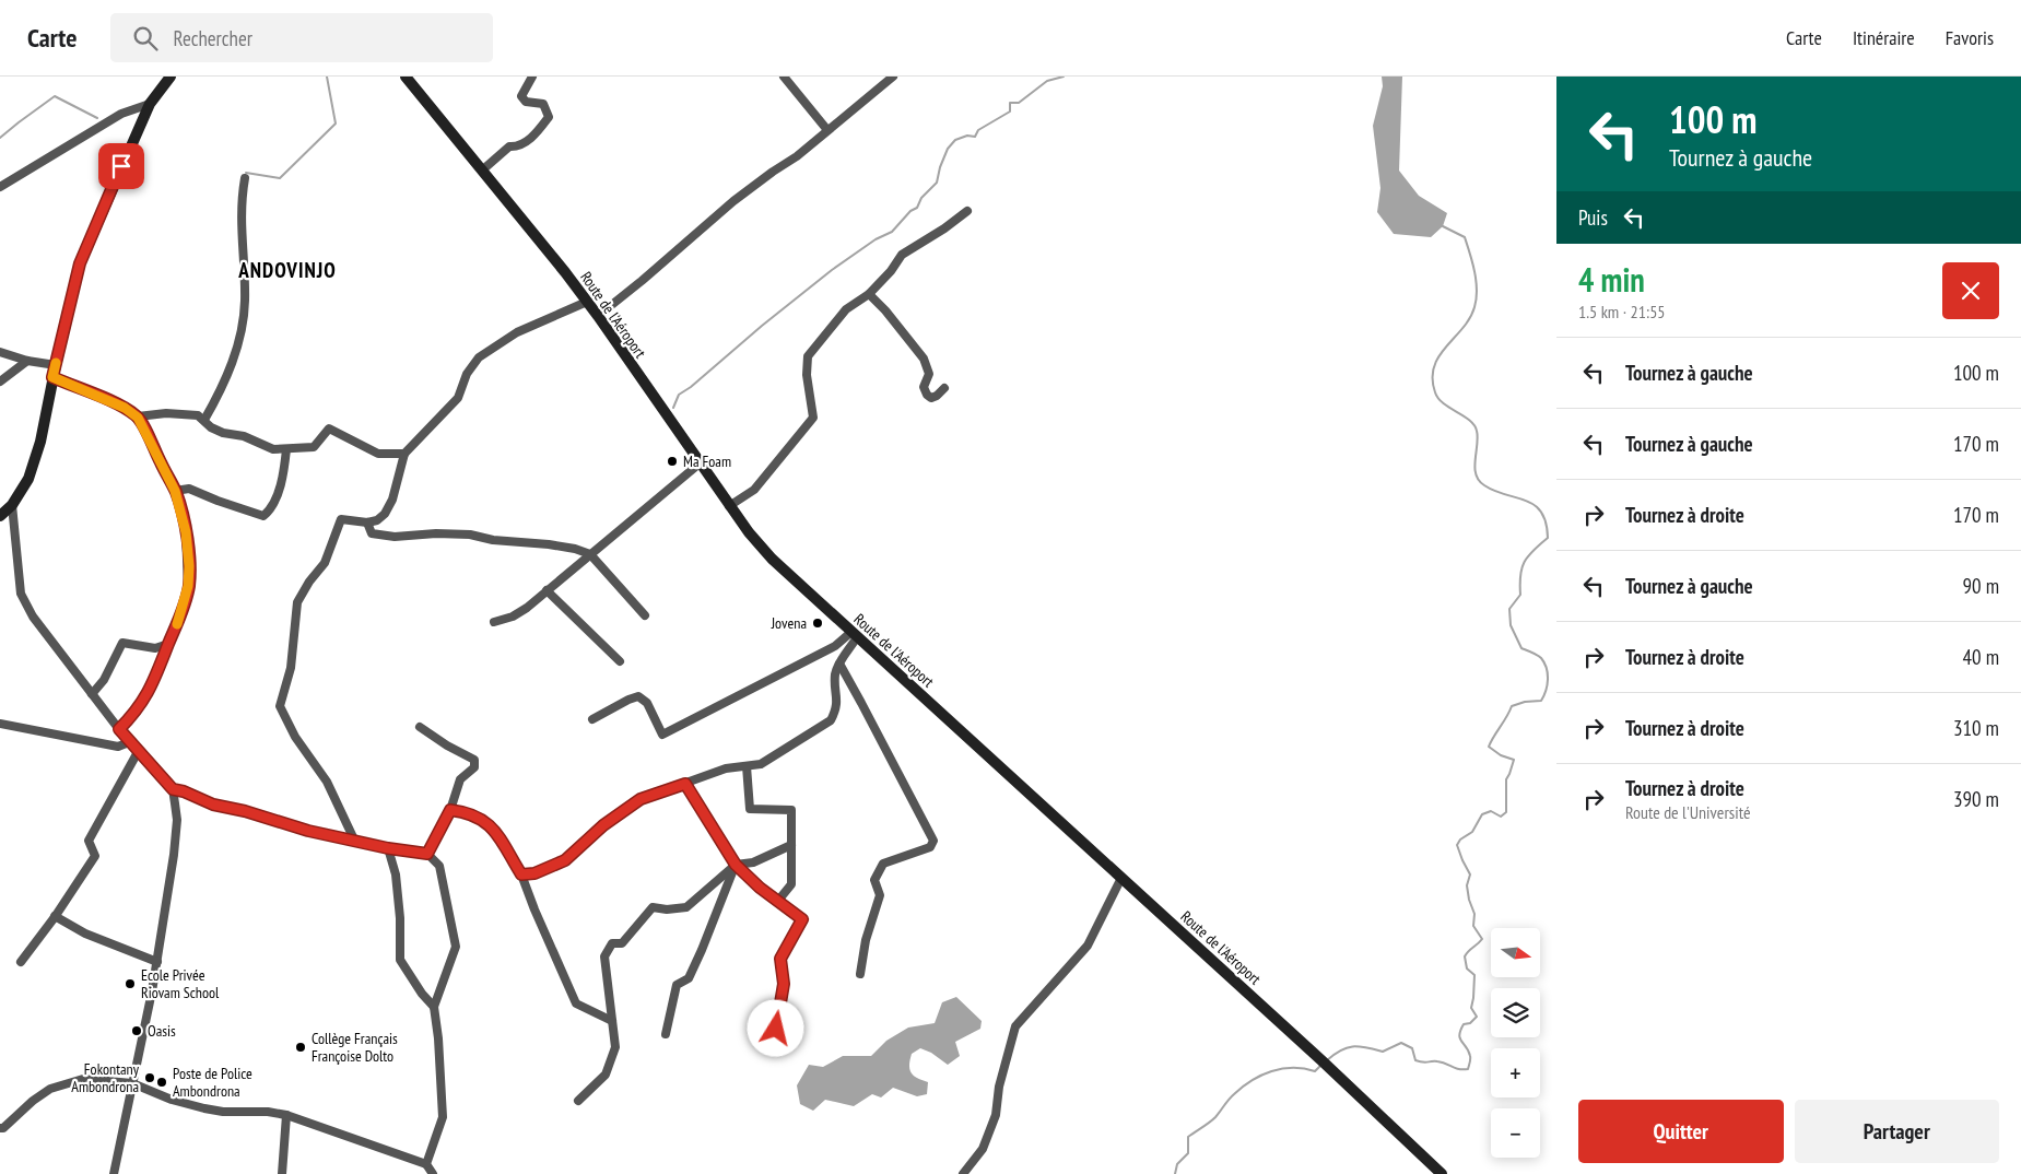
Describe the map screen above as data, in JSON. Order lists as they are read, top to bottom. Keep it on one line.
{"streets":{"main road":["Route de l'Aéroport"]},"districts":["ANDOVINJO"],"places":["Ma Foam","Jovena","Ecole Privée Riovam School","Oasis","Collège Français Françoise Dolto","Fokontany Ambondrona","Poste de Police Ambondrona"],"north":"right","page":{"header":"Carte","search":"Rechercher","nav":["Carte","Itinéraire","Favoris"],"turn":["100 m","Tournez à gauche"],"then":"Puis","heading":["4 min","1.5 km · 21:55"],"list":[{"name":"Tournez à gauche","value":"100 m"},{"name":"Tournez à gauche","value":"170 m"},{"name":"Tournez à droite","value":"170 m"},{"name":"Tournez à gauche","value":"90 m"},{"name":"Tournez à droite","value":"40 m"},{"name":"Tournez à droite","value":"310 m"},{"name":"Tournez à droite","note":"Route de l'Université","value":"390 m"}],"map_buttons":["+","−"],"buttons":["Quitter","Partager"]}}
